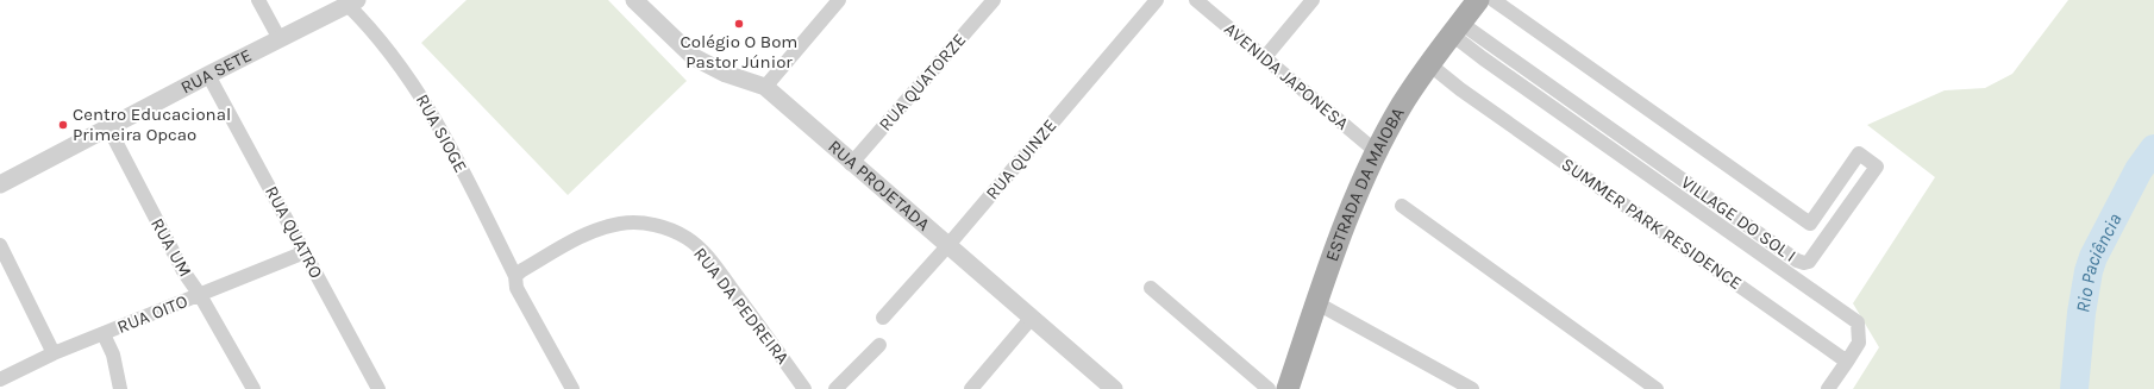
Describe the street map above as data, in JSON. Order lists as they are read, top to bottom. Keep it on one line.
{"streets":{"main road":["ESTRADA DA MAIOBA"],"street":["RUA SETE","AVENIDA JAPONESA","RUA QUATORZE","RUA SIOGE","RUA QUINZE","RUA PROJETADA","VILLAGE DO SOL I","SUMMER PARK RESIDENCE","RUA QUATRO","RUA UM","RUA DA PEDREIRA","RUA OITO"]},"crossings":[["RUA SETE","RUA SIOGE"],["RUA SETE","RUA QUATRO"],["RUA SETE","RUA UM"],["AVENIDA JAPONESA","ESTRADA DA MAIOBA"],["RUA QUATORZE","RUA PROJETADA"],["RUA SIOGE","RUA DA PEDREIRA"],["RUA QUINZE","RUA PROJETADA"],["ESTRADA DA MAIOBA","VILLAGE DO SOL I"],["ESTRADA DA MAIOBA","SUMMER PARK RESIDENCE"],["RUA QUATRO","RUA OITO"],["RUA UM","RUA OITO"]],"water":["Rio Paciência"],"places":["Colégio O Bom Pastor Júnior","Centro Educacional Primeira Opcao"]}
